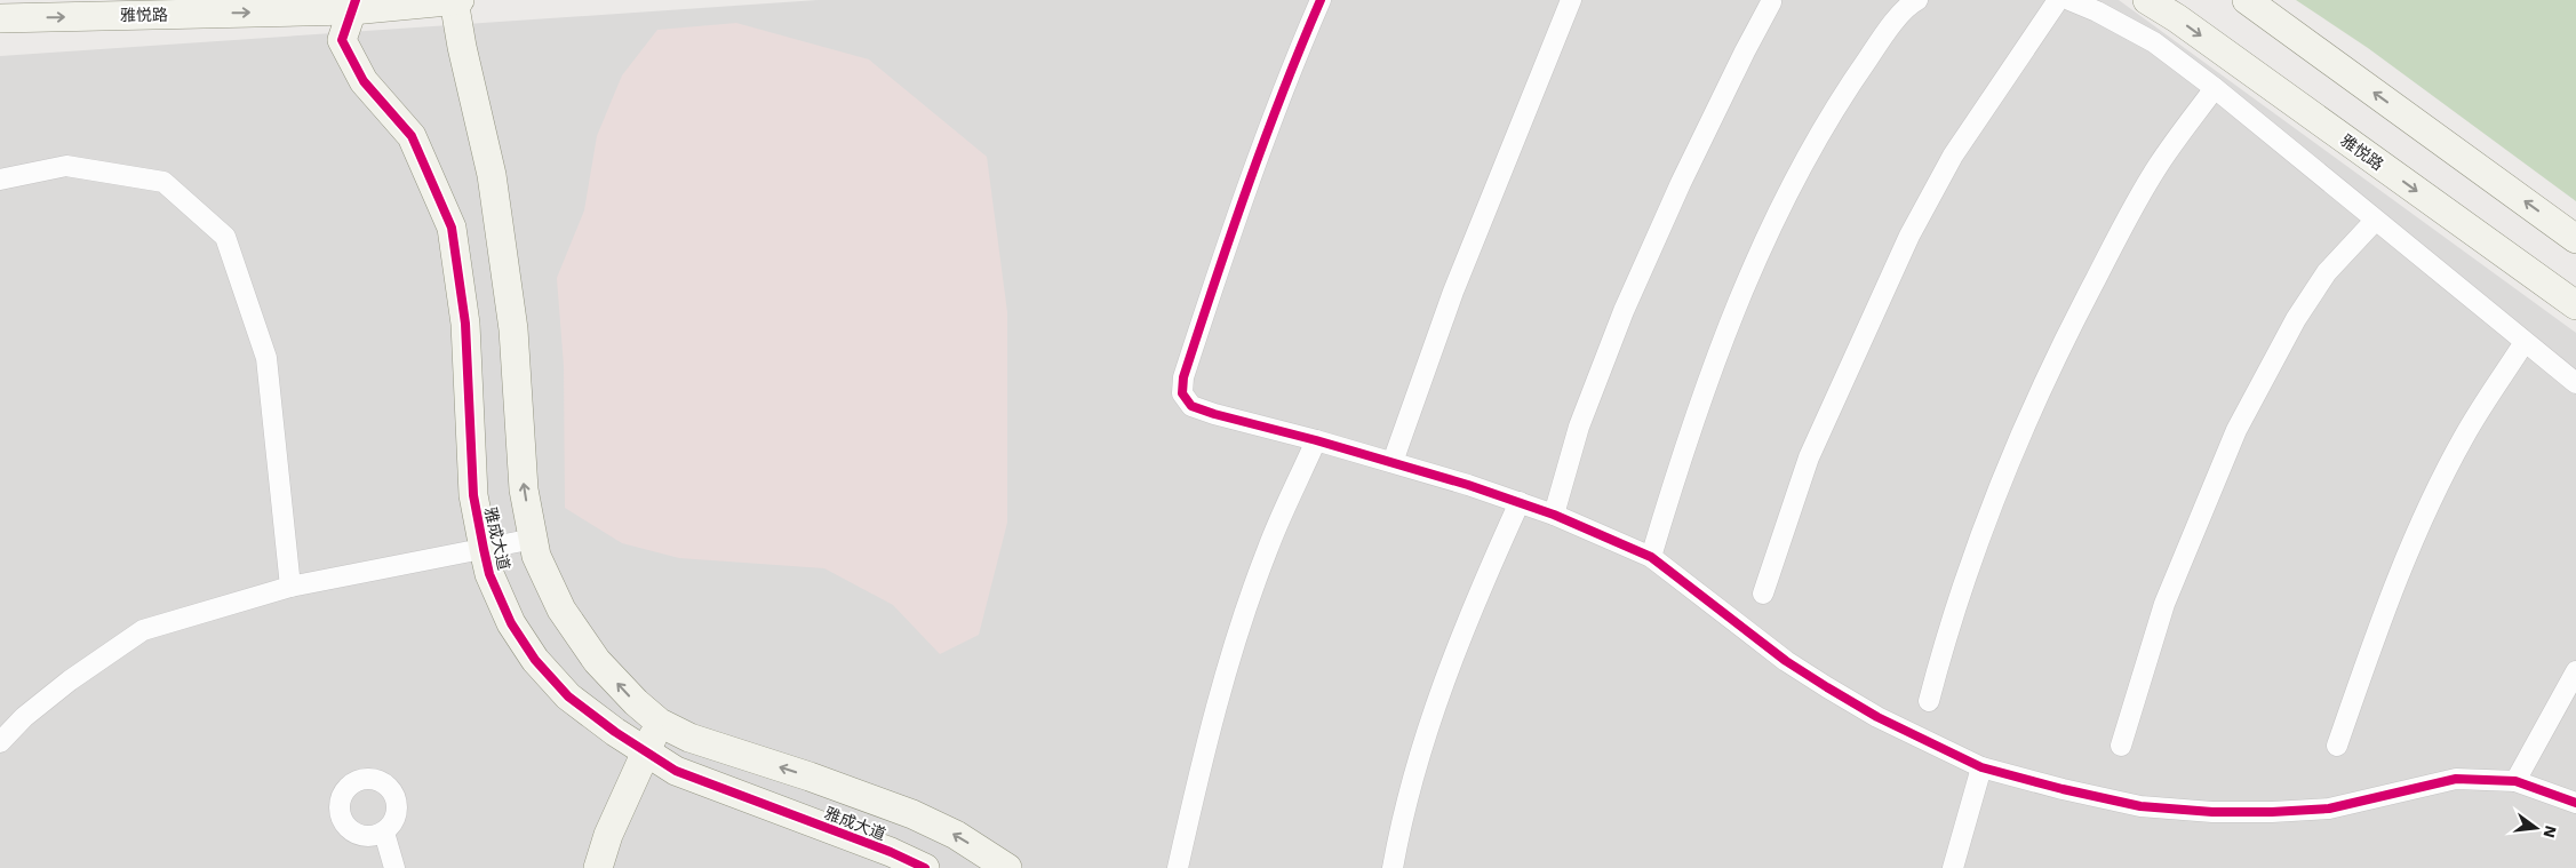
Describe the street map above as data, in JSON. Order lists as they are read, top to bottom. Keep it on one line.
{"streets":{"street":["雅悦路","雅成大道"]},"crossings":[["雅悦路","雅成大道"]],"north":"right"}
